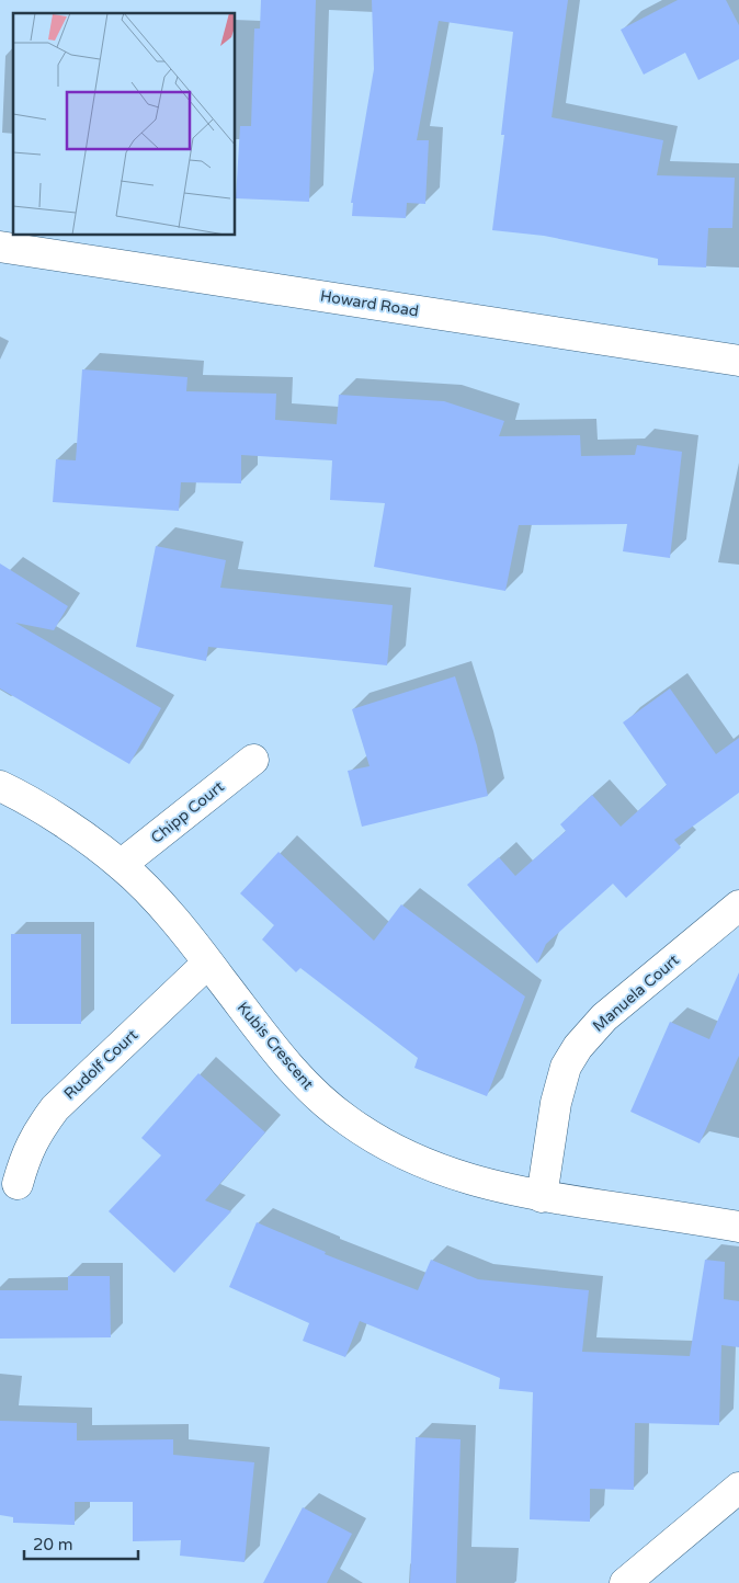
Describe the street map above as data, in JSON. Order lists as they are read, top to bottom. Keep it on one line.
{"streets":{"street":["Howard Road","Chipp Court","Manuela Court","Kubis Crescent","Rudolf Court"]},"crossings":[["Chipp Court","Kubis Crescent"],["Manuela Court","Kubis Crescent"],["Kubis Crescent","Rudolf Court"]],"scale_bar":"20 m"}
